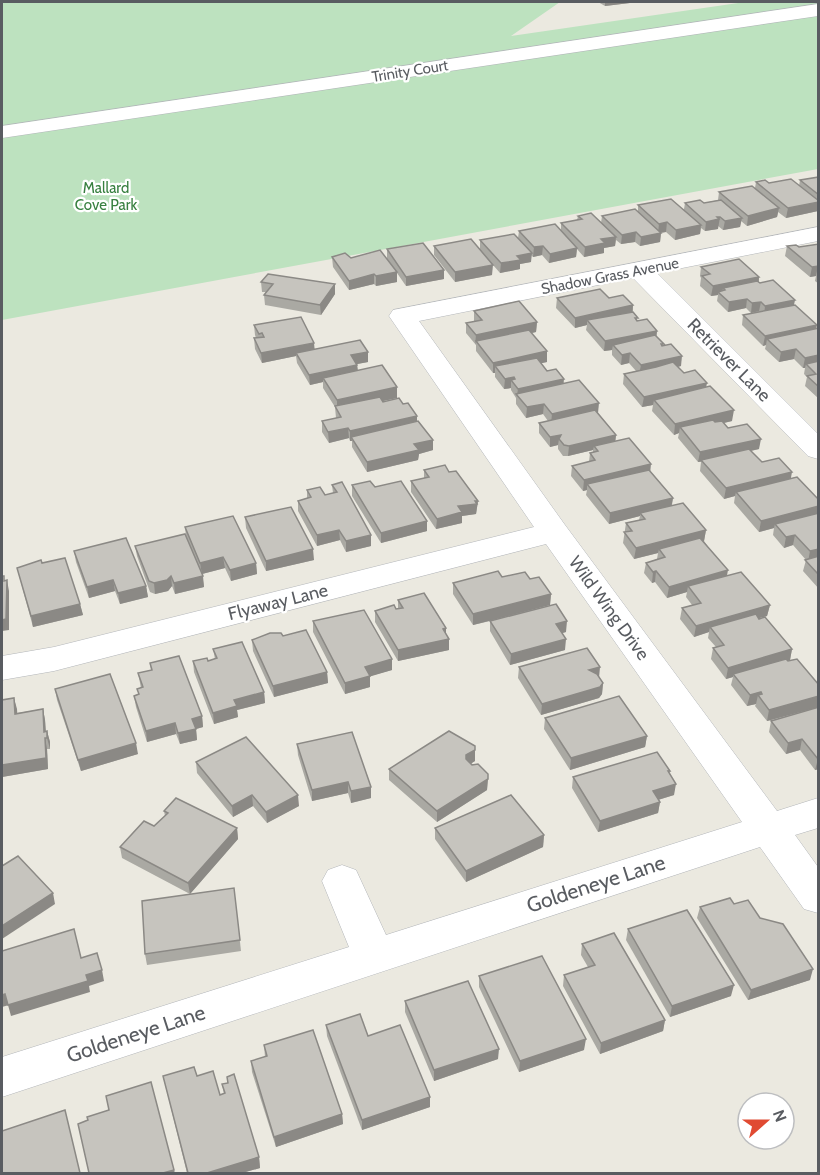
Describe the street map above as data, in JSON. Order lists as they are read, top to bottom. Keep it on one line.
{"streets":{"street":["Trinity Court","Shadow Grass Avenue","Retriever Lane","Flyaway Lane","Wild Wing Drive","Goldeneye Lane"]},"crossings":[["Shadow Grass Avenue","Retriever Lane"],["Shadow Grass Avenue","Wild Wing Drive"],["Flyaway Lane","Wild Wing Drive"],["Wild Wing Drive","Goldeneye Lane"]],"parks":["Mallard Cove Park"],"north":"right"}
